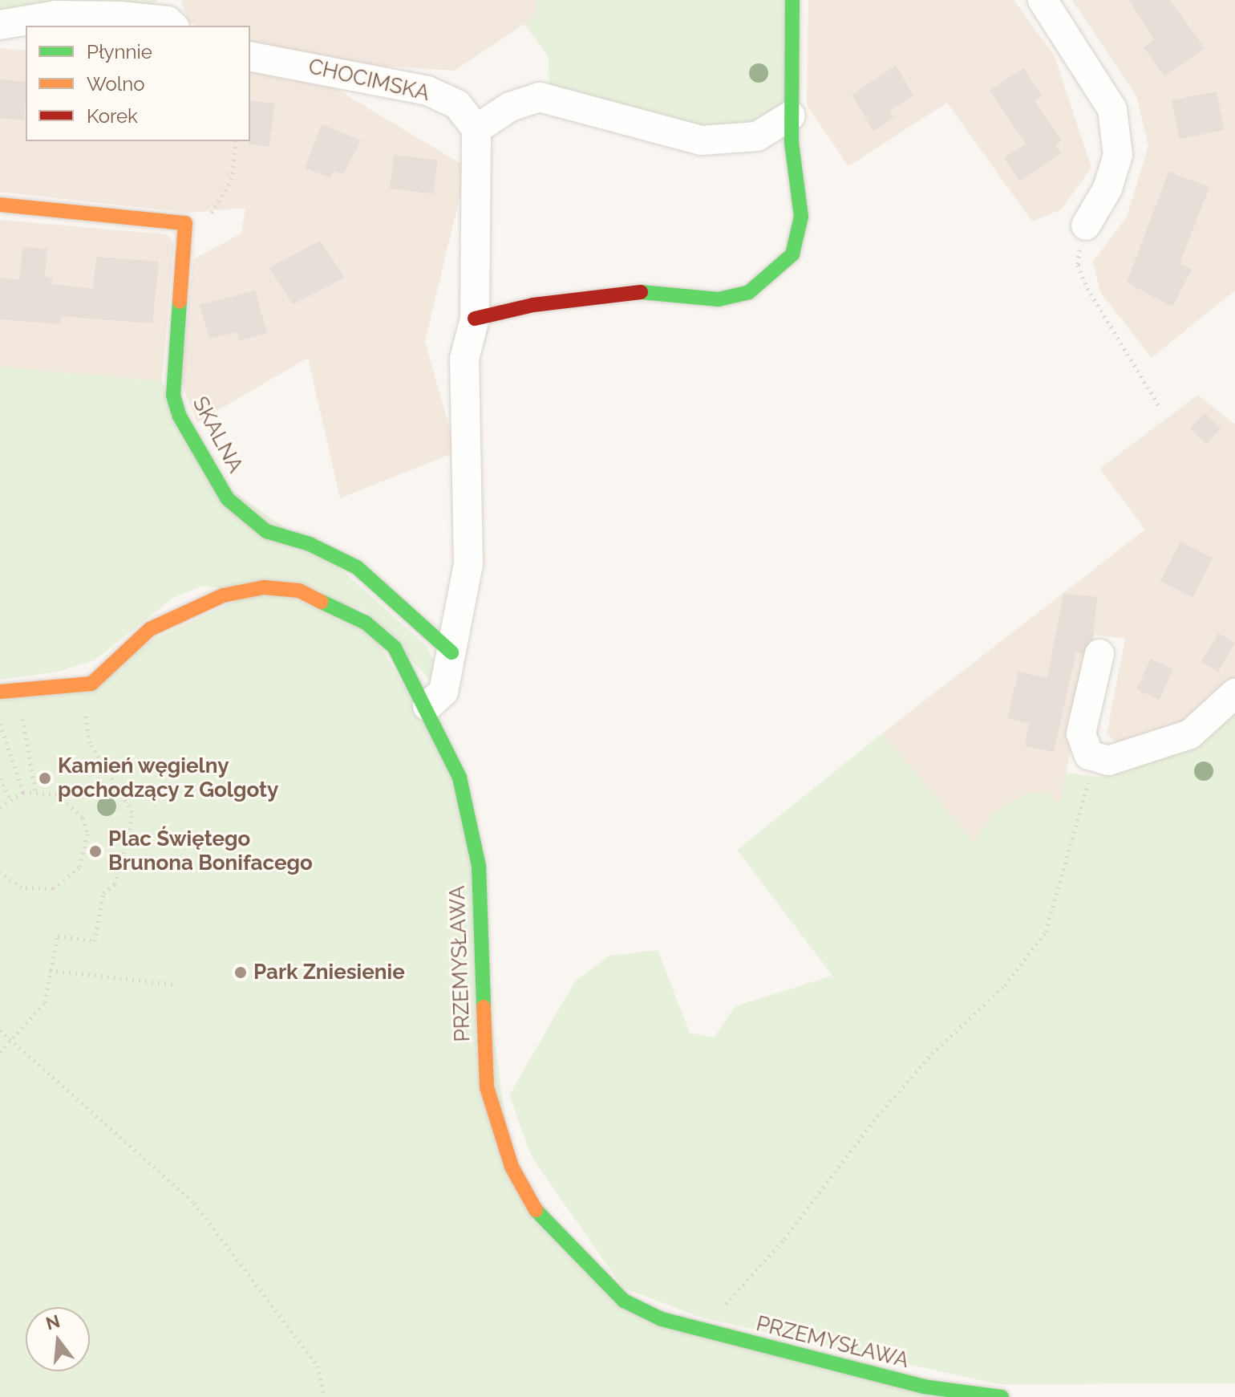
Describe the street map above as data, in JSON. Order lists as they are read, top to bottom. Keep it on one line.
{"streets":{"street":["CHOCIMSKA","SKALNA","PRZEMYSŁAWA"]},"places":["Kamień węgielny pochodzący z Golgoty","Plac Świętego Brunona Bonifacego","Park Zniesienie"],"legend":["Płynnie","Wolno","Korek"],"north":"top"}
